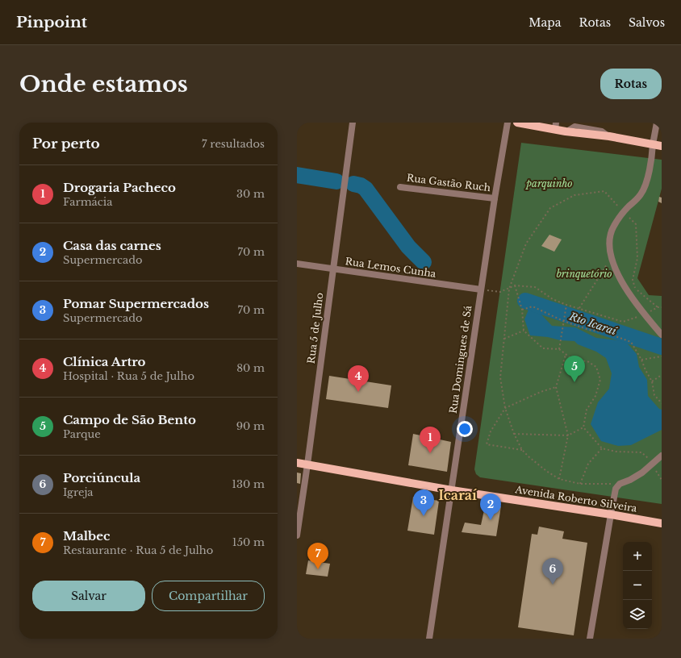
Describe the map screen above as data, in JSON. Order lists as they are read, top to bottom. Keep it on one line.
{"streets":{"main road":["Avenida Roberto Silveira"],"street":["Rua Gastão Ruch","Rua Lemos Cunha","Rua 5 de Julho","Rua Domingues de Sá"]},"crossings":[["Rua Gastão Ruch","Rua Domingues de Sá"],["Rua Lemos Cunha","Rua 5 de Julho"],["Rua Lemos Cunha","Rua Domingues de Sá"],["Rua 5 de Julho","Avenida Roberto Silveira"],["Rua Domingues de Sá","Avenida Roberto Silveira"]],"districts":["Icaraí"],"water":["Rio Icaraí"],"parks":["parquinho","brinquetório"],"page":{"header":"Pinpoint","nav":["Mapa","Rotas","Salvos"],"buttons":["Rotas",["Salvar","Compartilhar"]],"title":"Onde estamos","heading":["Por perto","7 resultados"],"list":[{"mark":"1","name":"Drogaria Pacheco","note":"Farmácia","value":"30 m"},{"mark":"2","name":"Casa das carnes","note":"Supermercado","value":"70 m"},{"mark":"3","name":"Pomar Supermercados","note":"Supermercado","value":"70 m"},{"mark":"4","name":"Clínica Artro","note":"Hospital · Rua 5 de Julho","value":"80 m"},{"mark":"5","name":"Campo de São Bento","note":"Parque","value":"90 m"},{"mark":"6","name":"Porciúncula","note":"Igreja","value":"130 m"},{"mark":"7","name":"Malbec","note":"Restaurante · Rua 5 de Julho","value":"150 m"}],"pins":["5","4","1","3","2","7","6"],"map_buttons":["+","−"]}}
